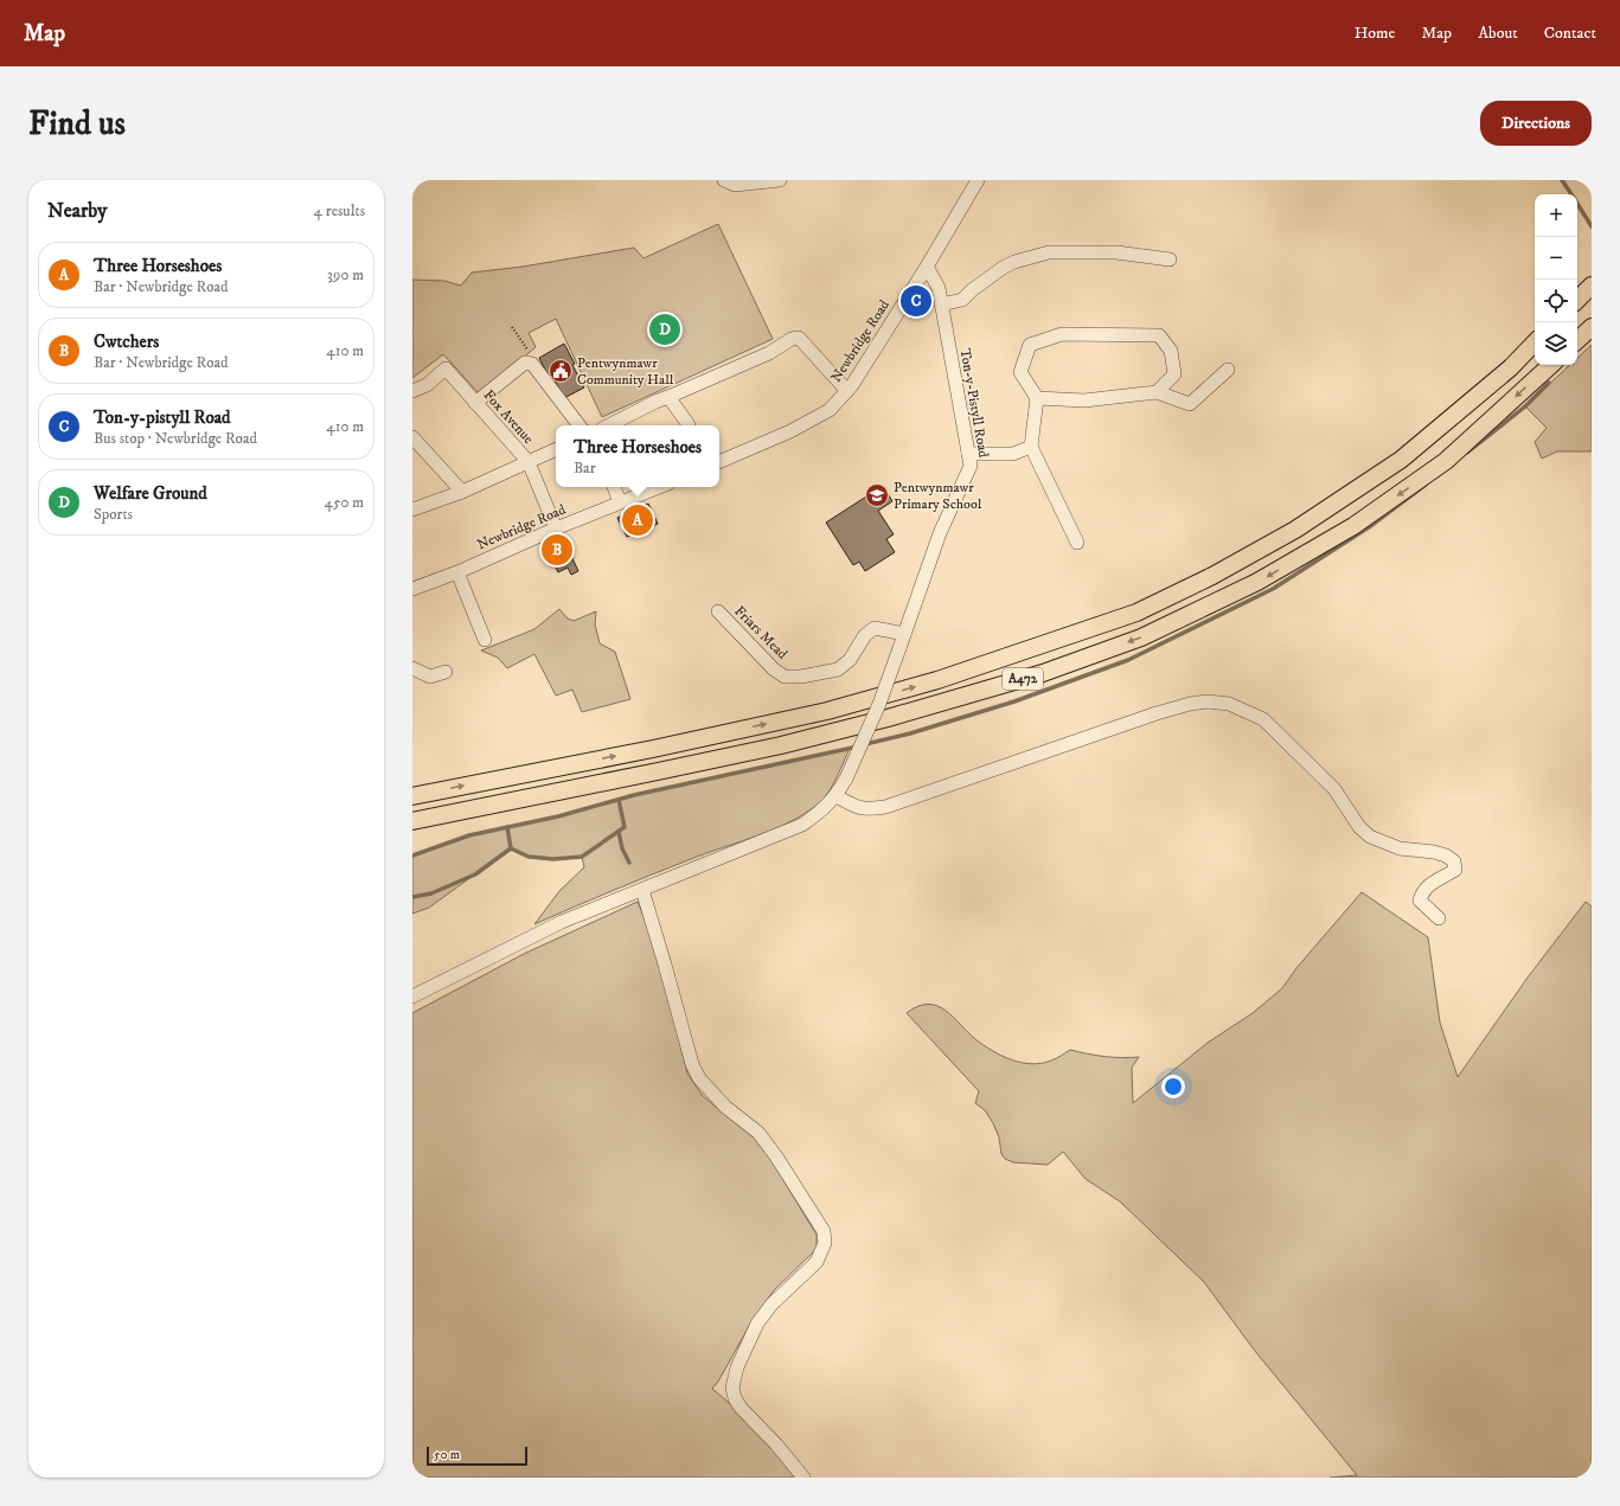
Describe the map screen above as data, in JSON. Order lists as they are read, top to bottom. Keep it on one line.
{"streets":{"main road":["A472"],"street":["Newbridge Road","Ton-y-Pistyll Road","Fox Avenue","Friars Mead"]},"crossings":[["Newbridge Road","Ton-y-Pistyll Road"],["Newbridge Road","Fox Avenue"],["Ton-y-Pistyll Road","Friars Mead"]],"places":{"public building":["Pentwynmawr Community Hall"],"school or university":["Pentwynmawr Primary School"]},"scale_bar":"50 m","page":{"header":"Map","nav":["Home","Map","About","Contact"],"buttons":"Directions","title":"Find us","heading":["Nearby","4 results"],"map_buttons":["+","−"],"list":[{"mark":"A","name":"Three Horseshoes","note":"Bar · Newbridge Road","value":"390 m"},{"mark":"B","name":"Cwtchers","note":"Bar · Newbridge Road","value":"410 m"},{"mark":"C","name":"Ton-y-pistyll Road","note":"Bus stop · Newbridge Road","value":"410 m"},{"mark":"D","name":"Welfare Ground","note":"Sports","value":"450 m"}],"pins":["C","D","A","B"],"popup":["Three Horseshoes","Bar"],"scale":"50 m"}}
